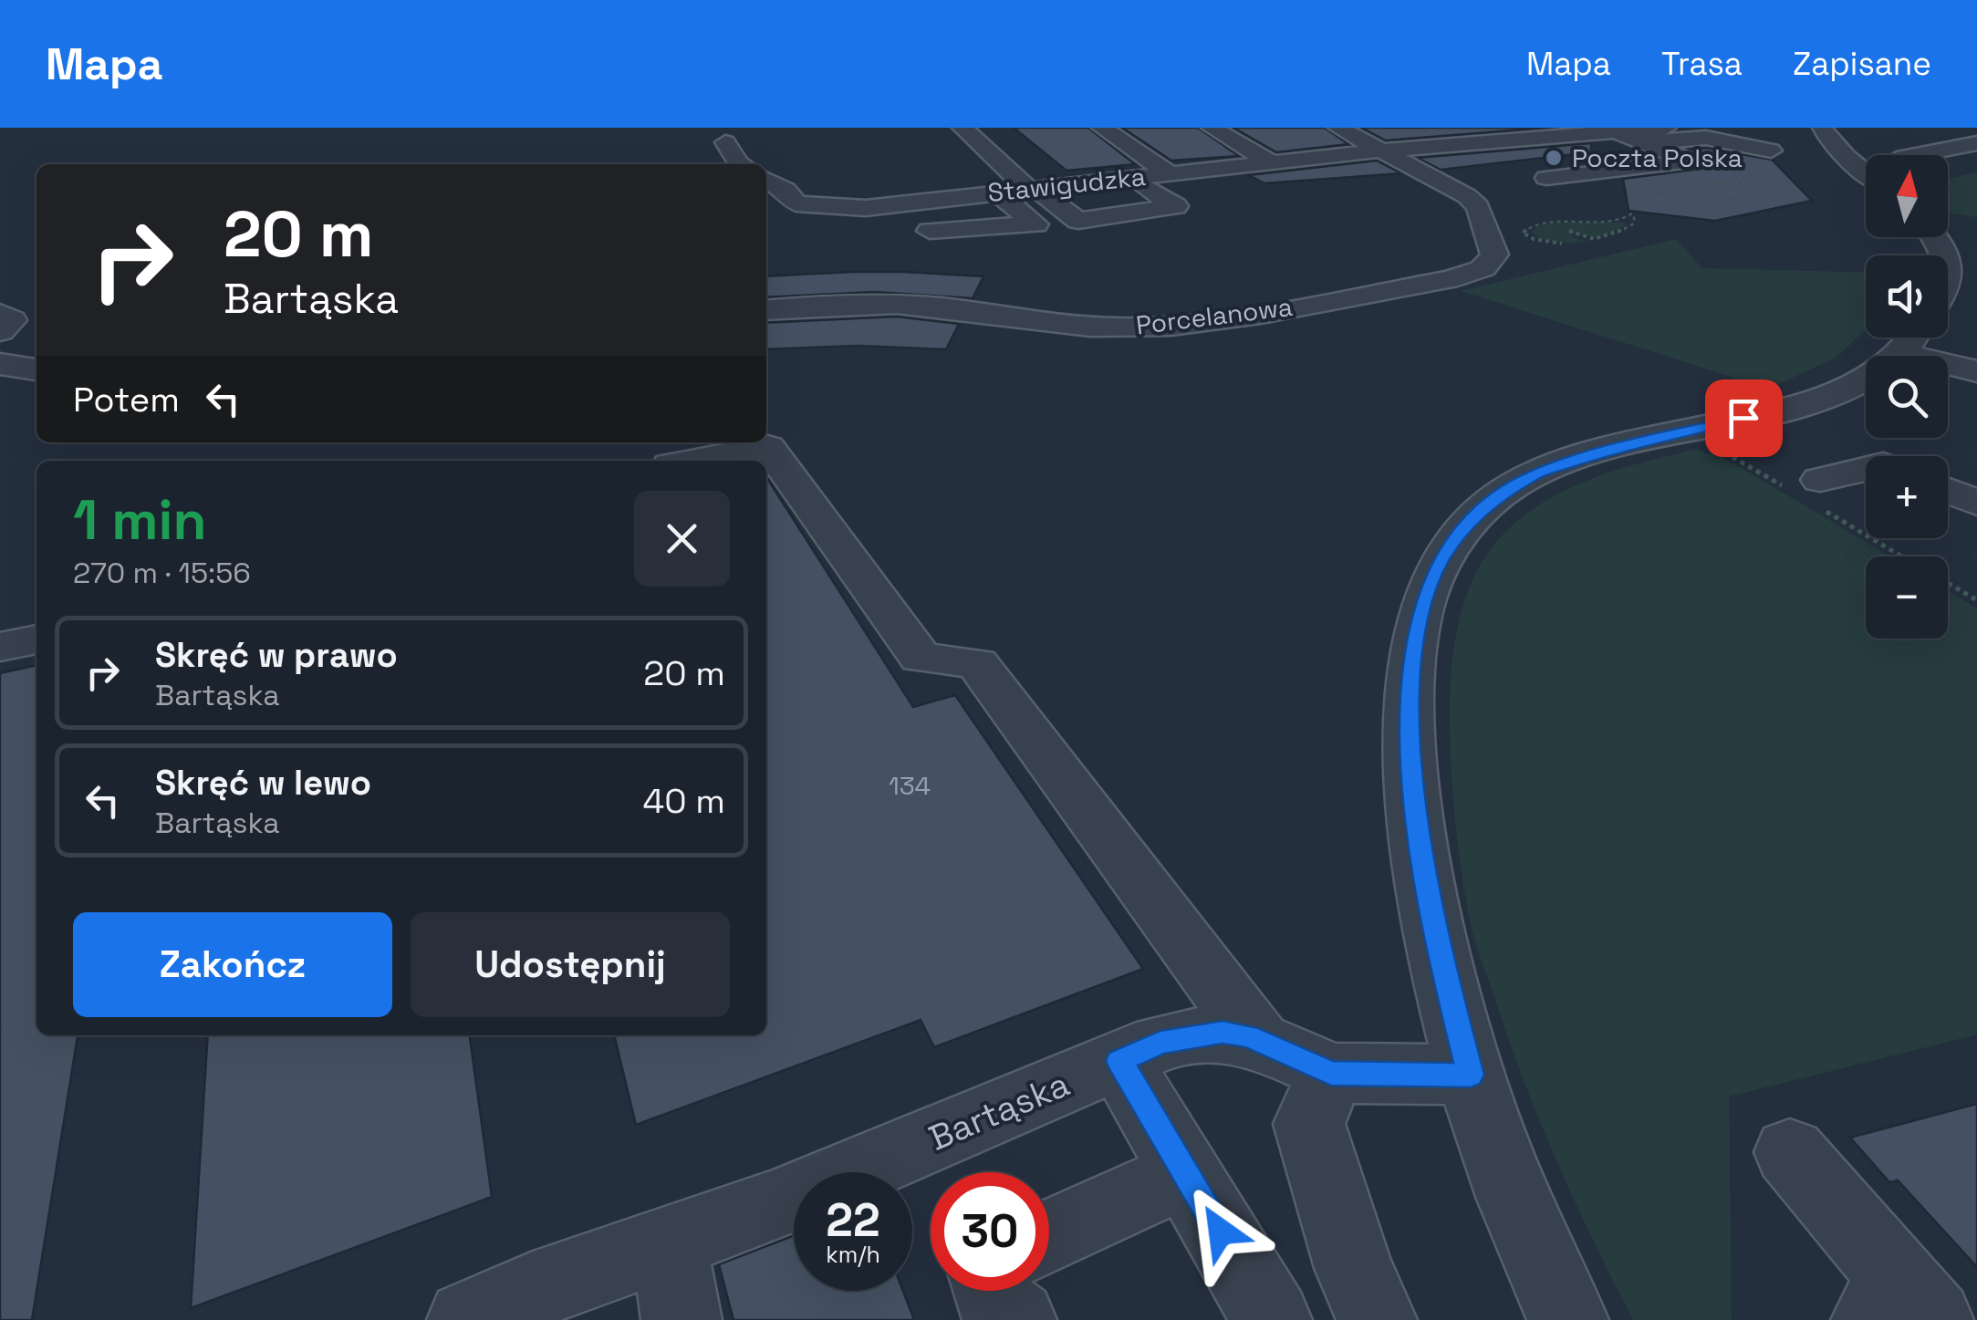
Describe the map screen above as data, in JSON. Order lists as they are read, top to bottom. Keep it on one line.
{"streets":{"street":["Stawigudzka","Porcelanowa","Bartąska"]},"crossings":[["Stawigudzka","Porcelanowa"]],"places":["Poczta Polska"],"house_numbers":["134"],"north":"top","page":{"header":"Mapa","nav":["Mapa","Trasa","Zapisane"],"map_buttons":["+","−"],"turn":["20 m","Bartąska"],"then":"Potem","heading":["1 min","270 m · 15:56"],"list":[{"name":"Skręć w prawo","note":"Bartąska","value":"20 m"},{"name":"Skręć w lewo","note":"Bartąska","value":"40 m"}],"buttons":["Zakończ","Udostępnij"],"speed":"22 km/h","limit":"30"}}
